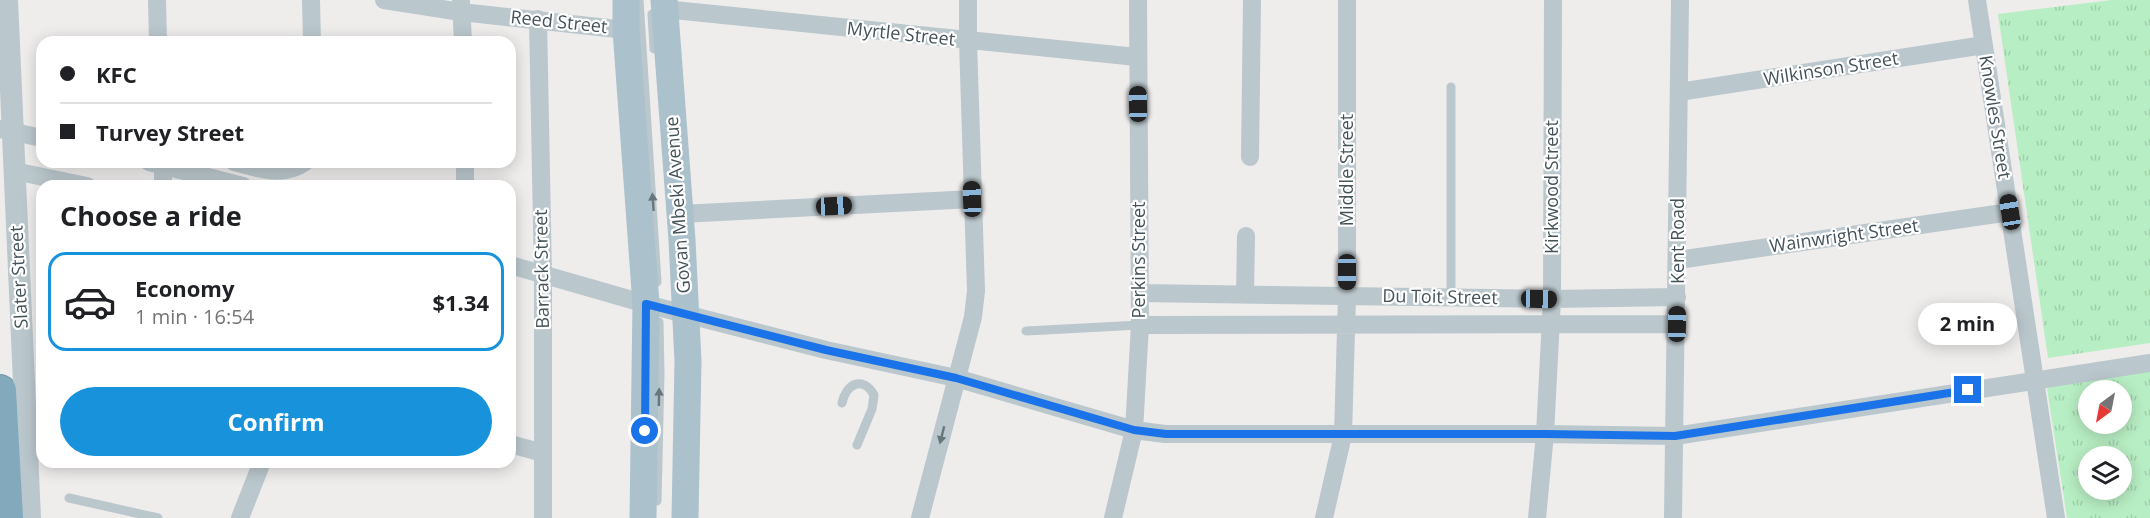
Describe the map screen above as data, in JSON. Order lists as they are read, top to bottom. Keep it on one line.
{"streets":{"main road":["Govan Mbeki Avenue"],"street":["Reed Street","Myrtle Street","Wilkinson Street","Knowles Street","Middle Street","Kirkwood Street","Wainwright Street","Kent Road","Perkins Street","Barrack Street","Slater Street","Du Toit Street"]},"crossings":[["Reed Street","Govan Mbeki Avenue"],["Reed Street","Barrack Street"],["Myrtle Street","Govan Mbeki Avenue"],["Myrtle Street","Perkins Street"],["Wilkinson Street","Knowles Street"],["Wilkinson Street","Kent Road"],["Knowles Street","Wainwright Street"],["Middle Street","Du Toit Street"],["Kirkwood Street","Du Toit Street"],["Wainwright Street","Kent Road"],["Kent Road","Du Toit Street"],["Perkins Street","Du Toit Street"]],"north":"bottom left","page":{"banner":["KFC","Turvey Street"],"heading":"Choose a ride","list":[{"name":"Economy","note":"1 min · 16:54","value":"$1.34"}],"bubble":"2 min","buttons":"Confirm"}}
